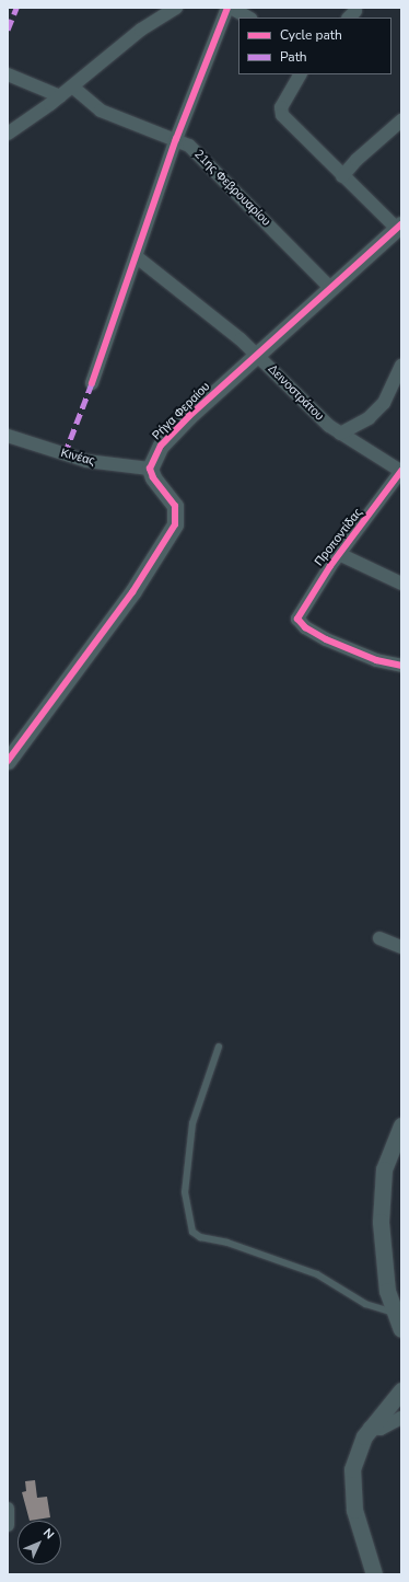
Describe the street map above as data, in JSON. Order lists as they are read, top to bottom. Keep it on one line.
{"streets":{"street":["21ης Φεβρουαρίου","Δεινοστράτου","Ρήγα Φεραίου","Κινέας","Προποντίδας"]},"crossings":[["21ης Φεβρουαρίου","Ρήγα Φεραίου"],["Δεινοστράτου","Ρήγα Φεραίου"],["Δεινοστράτου","Προποντίδας"],["Ρήγα Φεραίου","Κινέας"]],"legend":["Cycle path","Path"],"north":"top right"}
